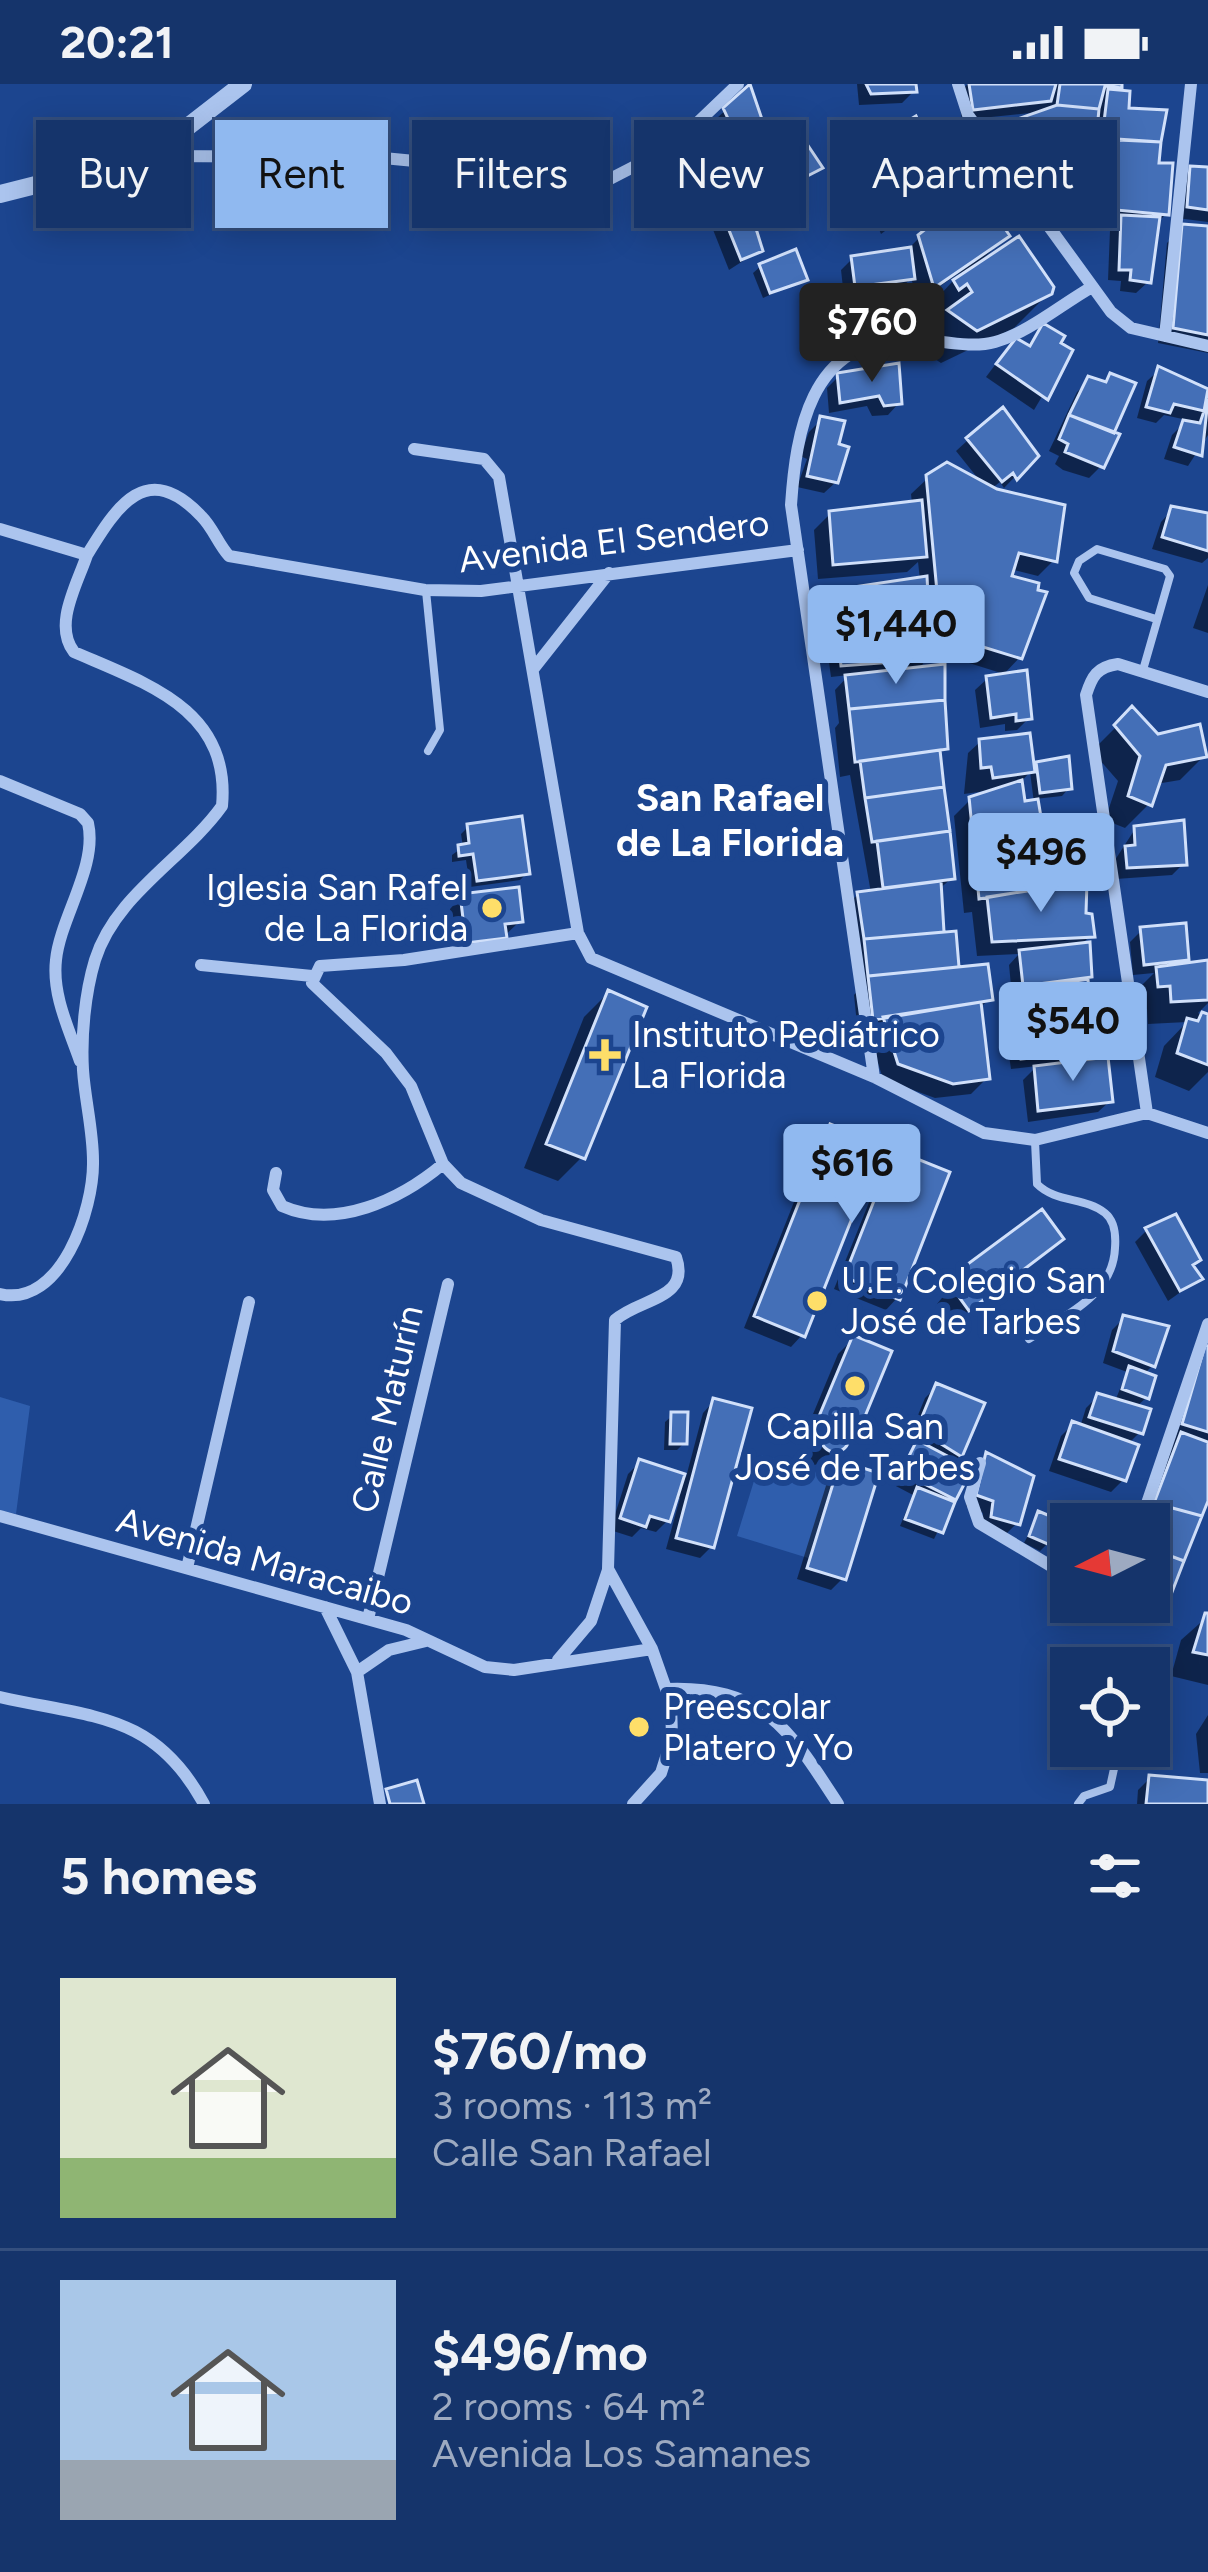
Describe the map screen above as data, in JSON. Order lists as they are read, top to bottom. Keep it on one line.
{"streets":{"street":["Avenida El Sendero","Calle Maturín","Avenida Maracaibo"]},"crossings":[["Calle Maturín","Avenida Maracaibo"]],"districts":["San Rafael de La Florida"],"places":{"other":["Iglesia San Rafel de La Florida","U.E. Colegio San José de Tarbes","Capilla San José de Tarbes","Preescolar Platero y Yo"],"health":["Instituto Pediátrico La Florida"]},"north":"left","page":{"status":"20:21","chip":["Buy","Rent","Filters","New","Apartment"],"price":["$760","$1,440","$496","$540","$616"],"heading":"5 homes","list":[{"name":"$760/mo","note":"3 rooms · 113 m² · Calle San Rafael"},{"name":"$496/mo","note":"2 rooms · 64 m² · Avenida Los Samanes"}]}}
